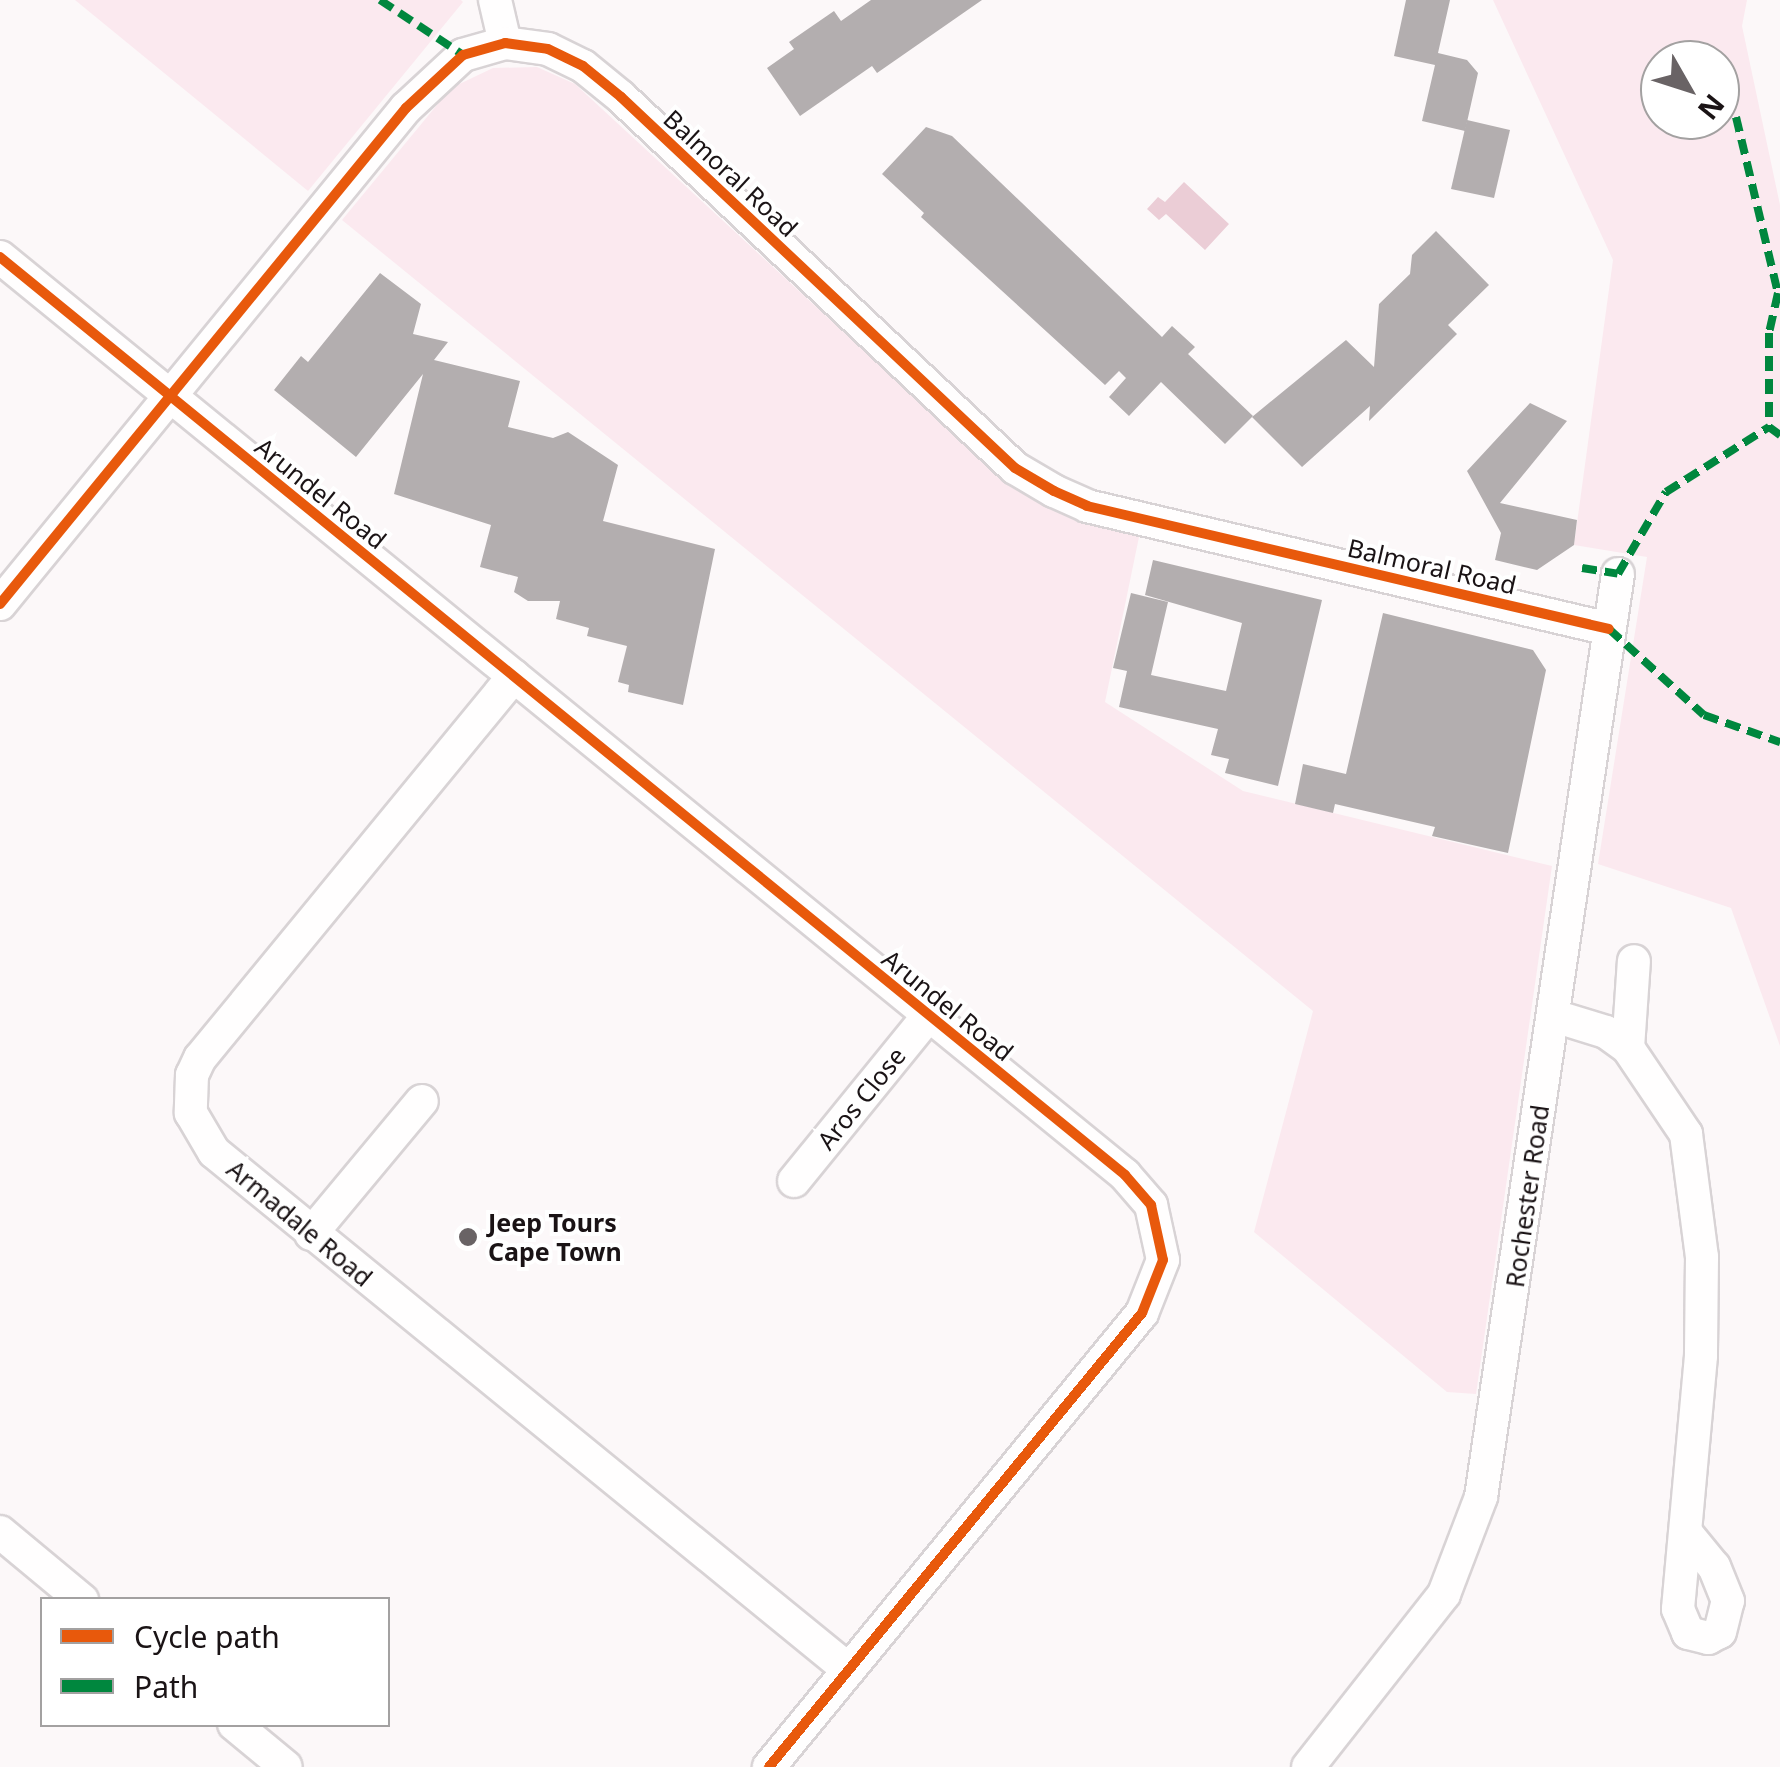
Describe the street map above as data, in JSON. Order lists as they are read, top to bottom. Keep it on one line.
{"streets":{"street":["Balmoral Road","Arundel Road","Aros Close","Rochester Road","Armadale Road"]},"crossings":[["Balmoral Road","Arundel Road"],["Balmoral Road","Rochester Road"],["Arundel Road","Aros Close"],["Arundel Road","Armadale Road"]],"places":["Jeep Tours Cape Town"],"legend":["Cycle path","Path"],"north":"bottom right"}
